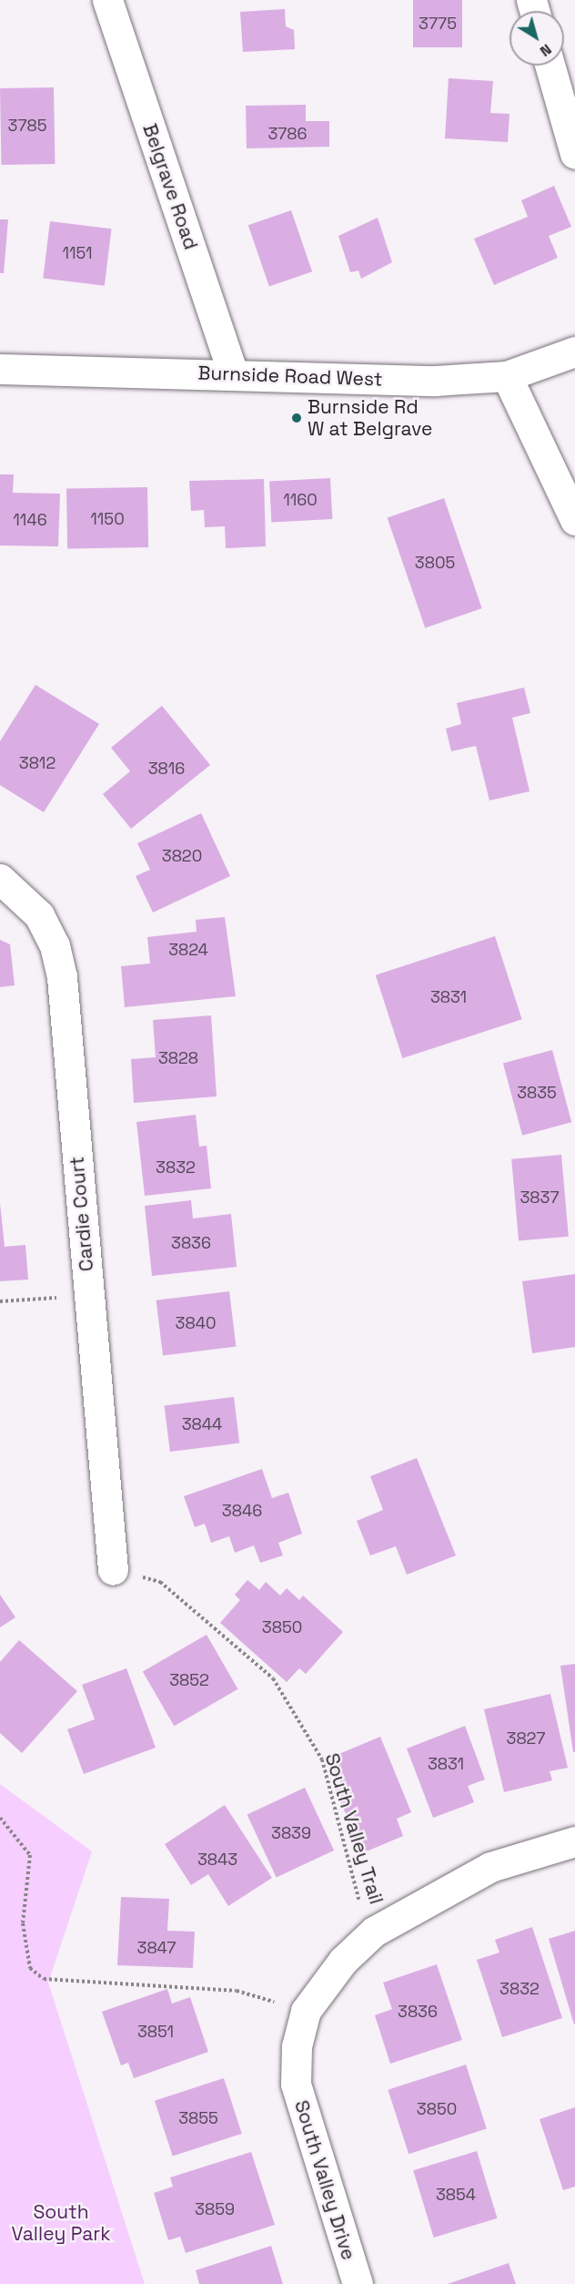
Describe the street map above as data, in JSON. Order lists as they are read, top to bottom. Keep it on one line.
{"streets":{"street":["Belgrave Road","Burnside Road West","Cardie Court","South Valley Drive"],"path":["South Valley Trail"]},"crossings":[["Belgrave Road","Burnside Road West"],["Cardie Court","South Valley Trail"],["South Valley Trail","South Valley Drive"]],"parks":["South Valley Park"],"places":["Burnside Rd W at Belgrave"],"house_numbers":["3775","3785","3786","1151","1160","1150","1146","3805","3812","3816","3820","3824","3831","3828","3835","3832","3837","3836","3840","3844","3846","3850","3852","3827","3831","3839","3843","3847","3832","3836","3851","3850","3855","3854","3859"],"north":"bottom right"}
